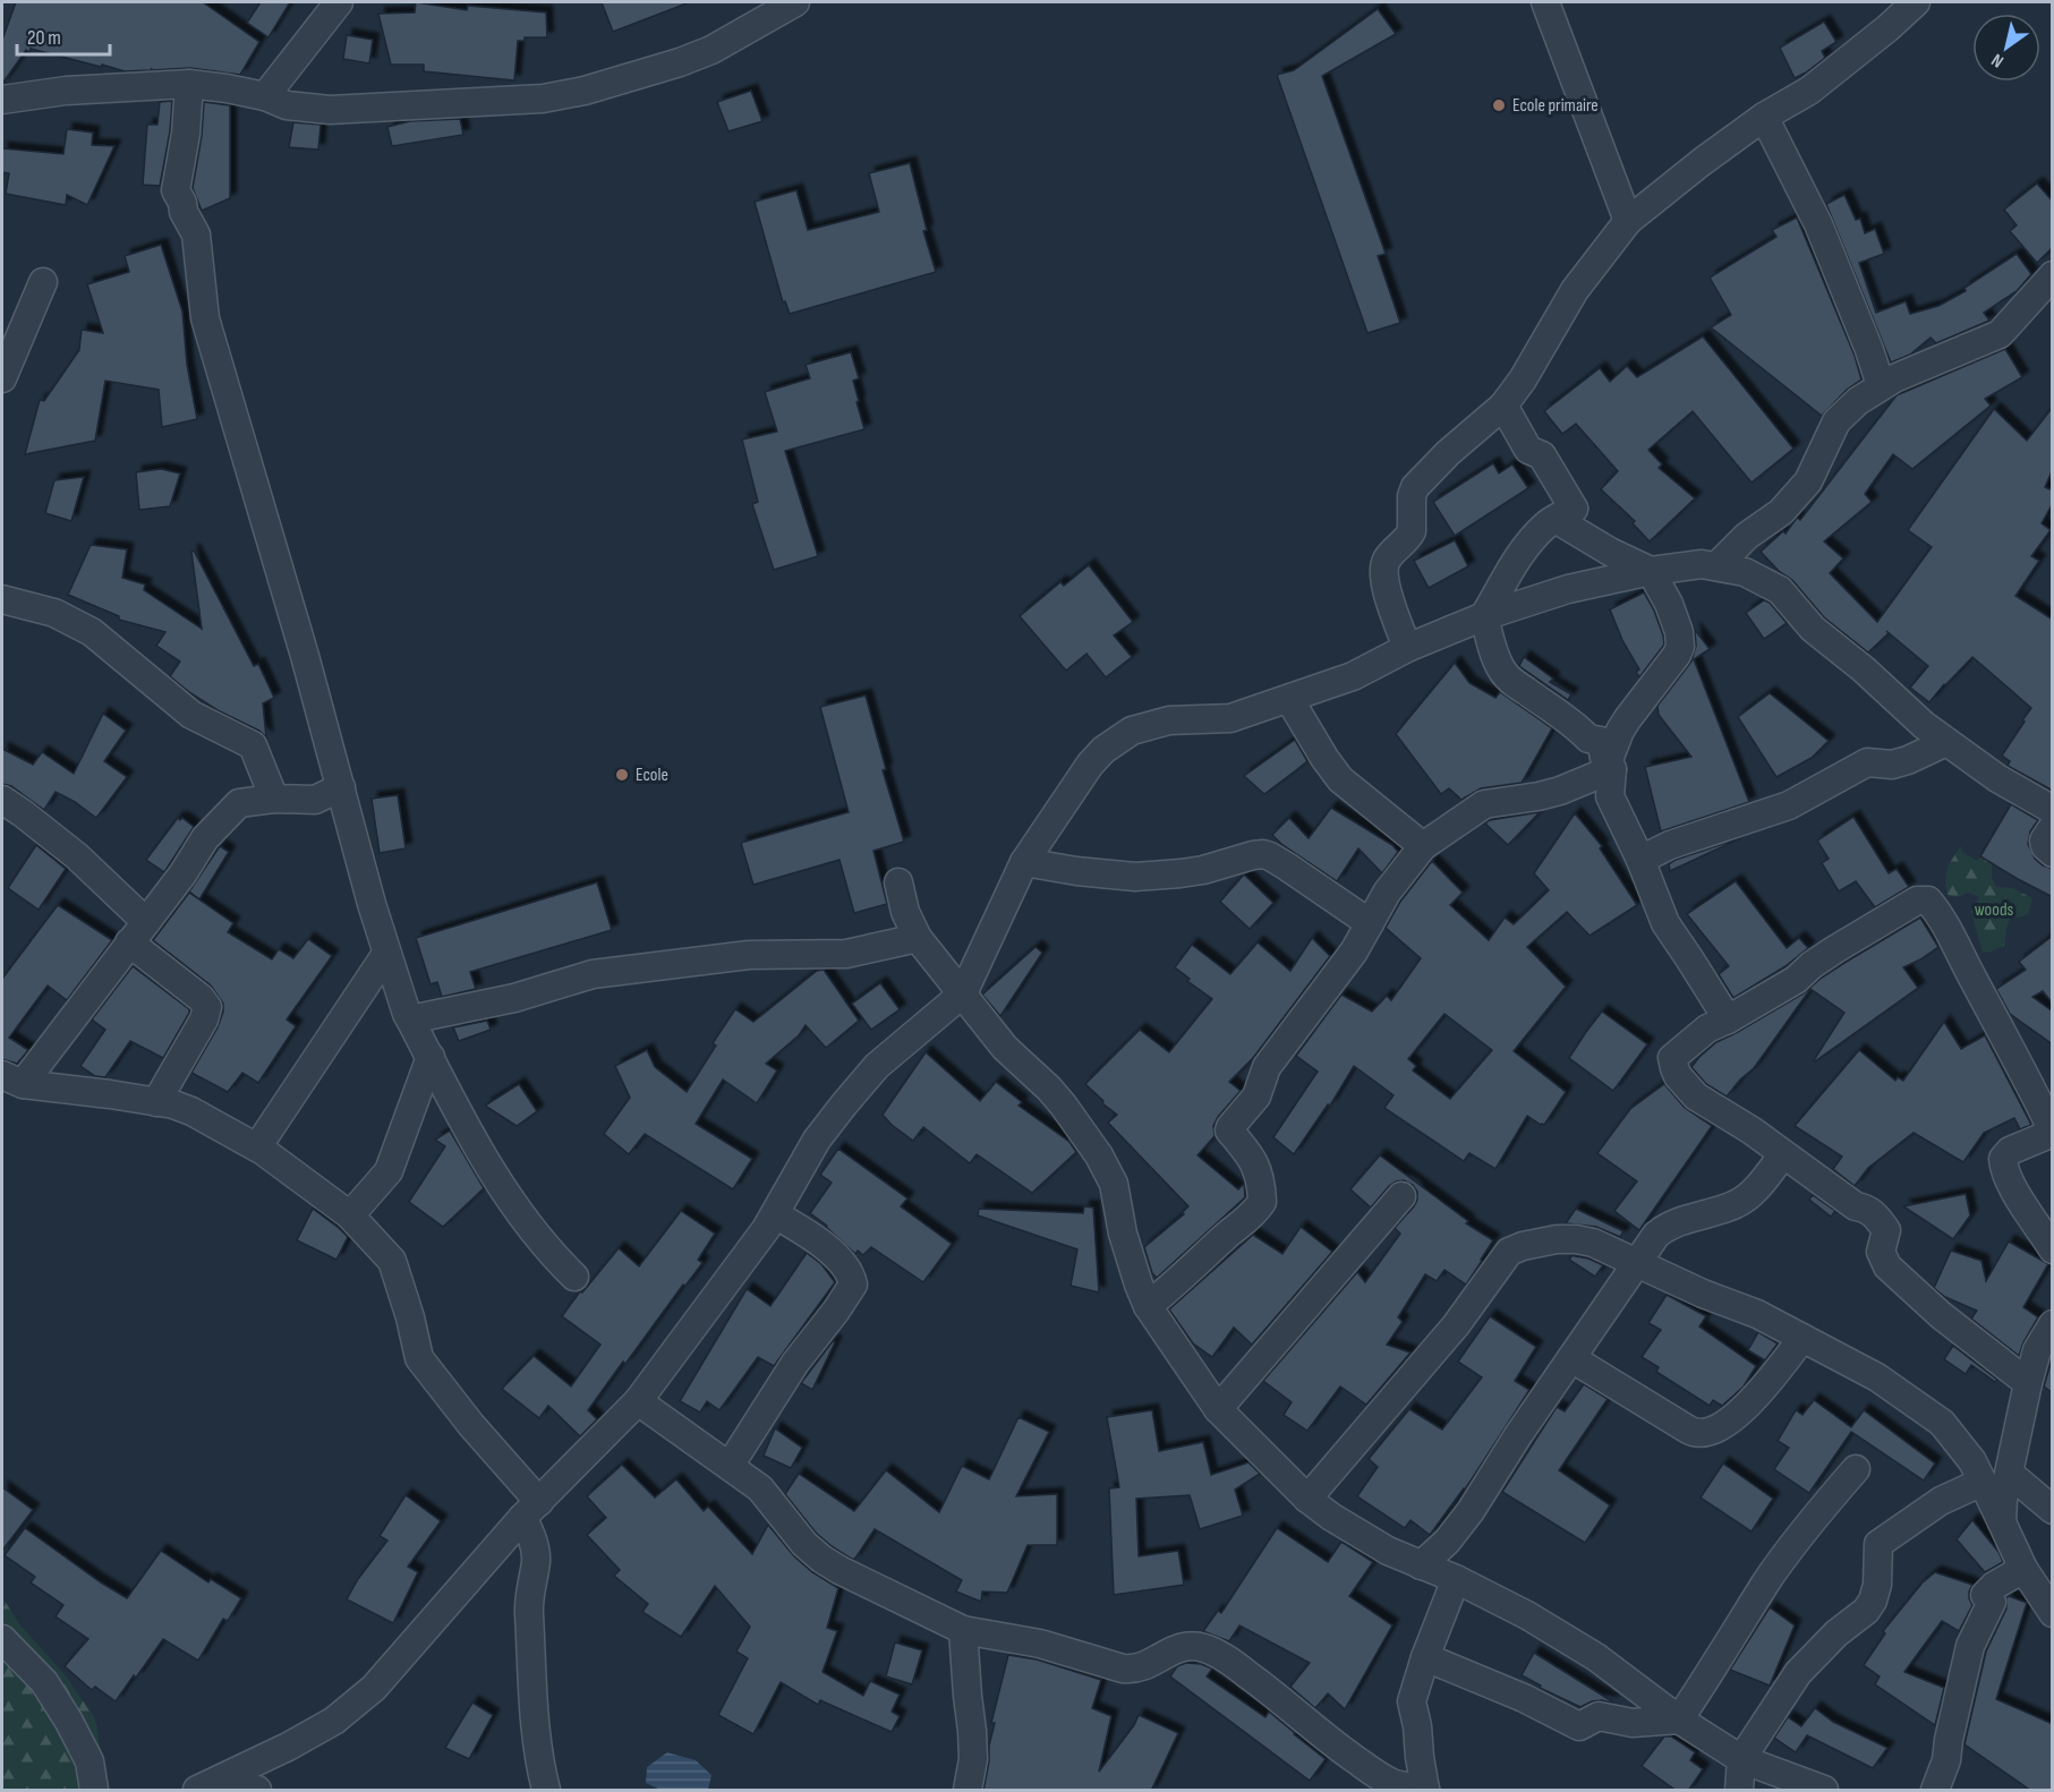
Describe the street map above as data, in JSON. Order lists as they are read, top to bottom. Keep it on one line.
{"parks":["woods"],"places":["Ecole primaire","Ecole"],"scale_bar":"20 m","north":"bottom left"}
